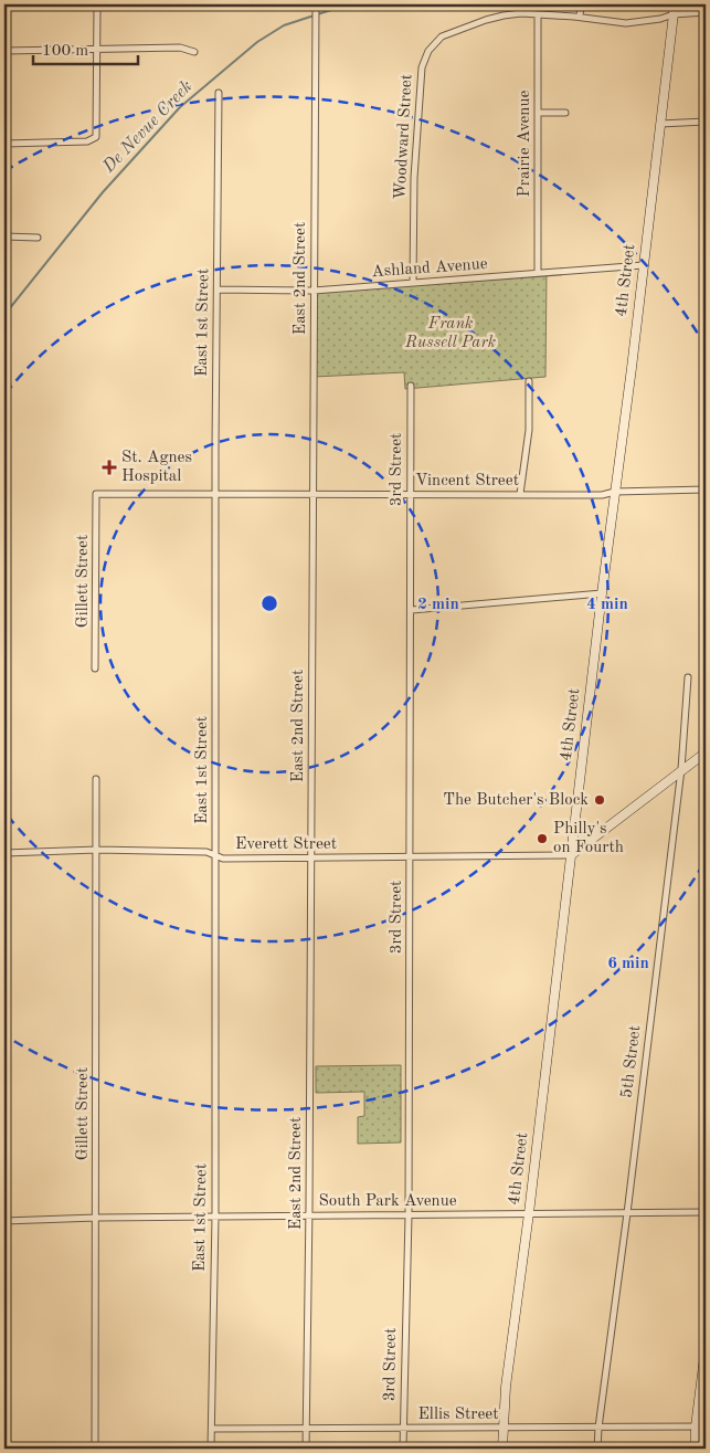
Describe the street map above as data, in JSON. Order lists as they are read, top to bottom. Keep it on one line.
{"streets":{"street":["Woodward Street","Prairie Avenue","Ashland Avenue","East 2nd Street","4th Street","East 1st Street","3rd Street","Vincent Street","Gillett Street","Everett Street","5th Street","South Park Avenue","Ellis Street"]},"crossings":[["Woodward Street","Prairie Avenue"],["Woodward Street","Ashland Avenue"],["Woodward Street","4th Street"],["Prairie Avenue","Ashland Avenue"],["Ashland Avenue","East 2nd Street"],["Ashland Avenue","4th Street"],["Ashland Avenue","East 1st Street"],["East 2nd Street","Vincent Street"],["East 2nd Street","Everett Street"],["East 2nd Street","South Park Avenue"],["East 2nd Street","Ellis Street"],["4th Street","Vincent Street"],["4th Street","Everett Street"],["4th Street","South Park Avenue"],["4th Street","Ellis Street"],["East 1st Street","Vincent Street"],["East 1st Street","Everett Street"],["East 1st Street","South Park Avenue"],["East 1st Street","Ellis Street"],["3rd Street","Vincent Street"],["3rd Street","Everett Street"],["3rd Street","South Park Avenue"],["3rd Street","Ellis Street"],["Vincent Street","Gillett Street"],["Gillett Street","Everett Street"],["Gillett Street","South Park Avenue"],["5th Street","South Park Avenue"],["5th Street","Ellis Street"]],"water":["De Nevue Creek"],"parks":["Frank Russell Park"],"places":{"health":["St. Agnes Hospital"],"other":["The Butcher's Block","Philly's on Fourth"]},"scale_bar":"100 m","rings":["2 min","4 min","6 min"]}
